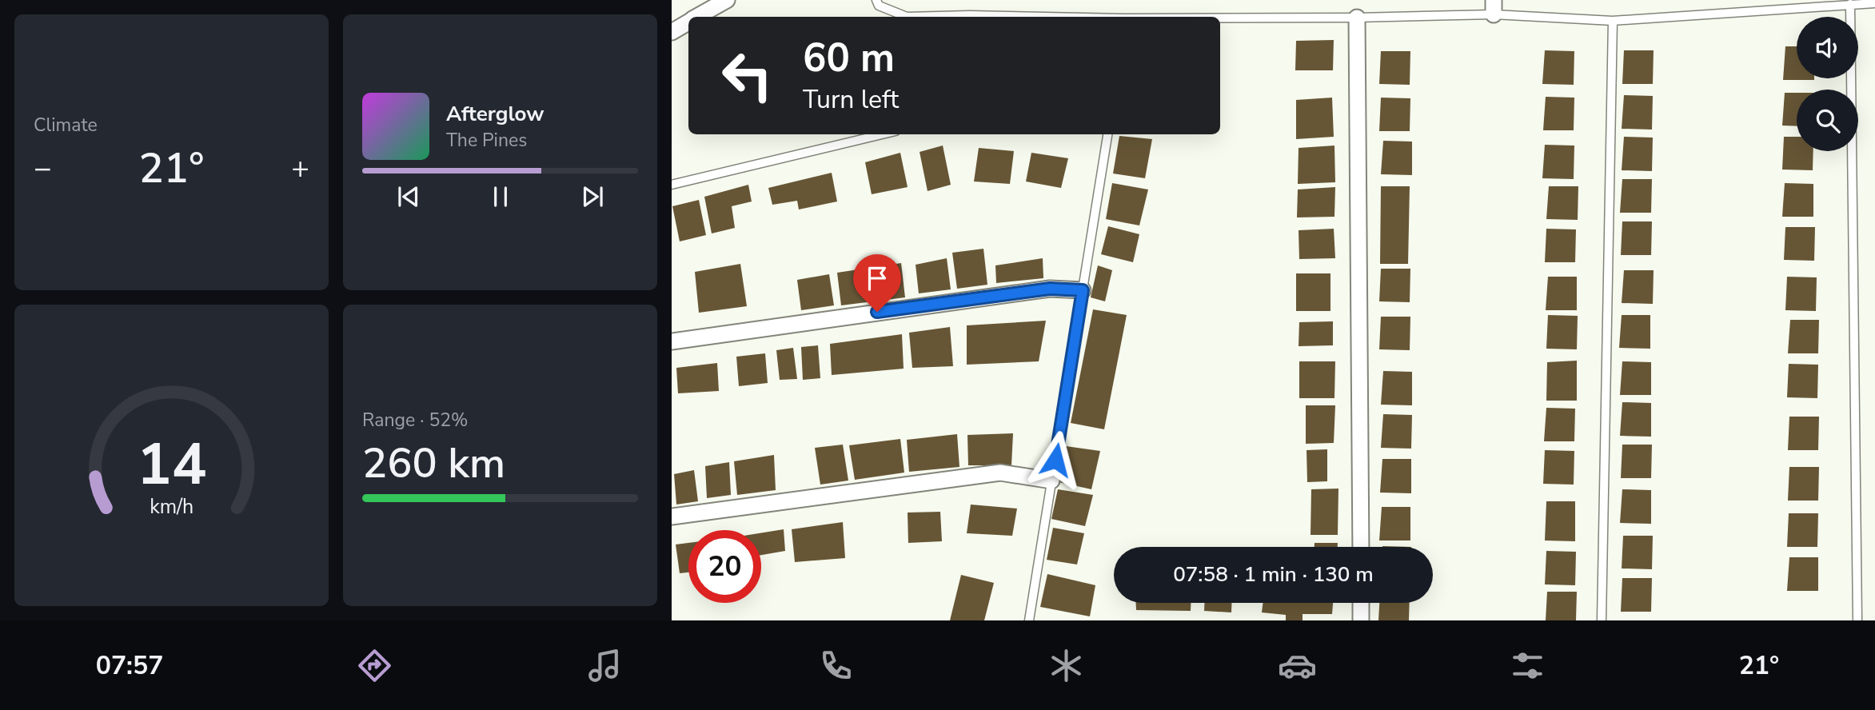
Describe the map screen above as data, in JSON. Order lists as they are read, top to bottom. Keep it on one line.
{"page":{"tile":["Climate",["Range · 52%","260 km"]],"turn":["60 m","Turn left"],"song":["Afterglow","The Pines"],"heat":["−","21°","+"],"limit":"20","trip":"07:58 · 1 min · 130 m","tabs":["07:57","21°"],"gauge":["14","km/h"]}}
